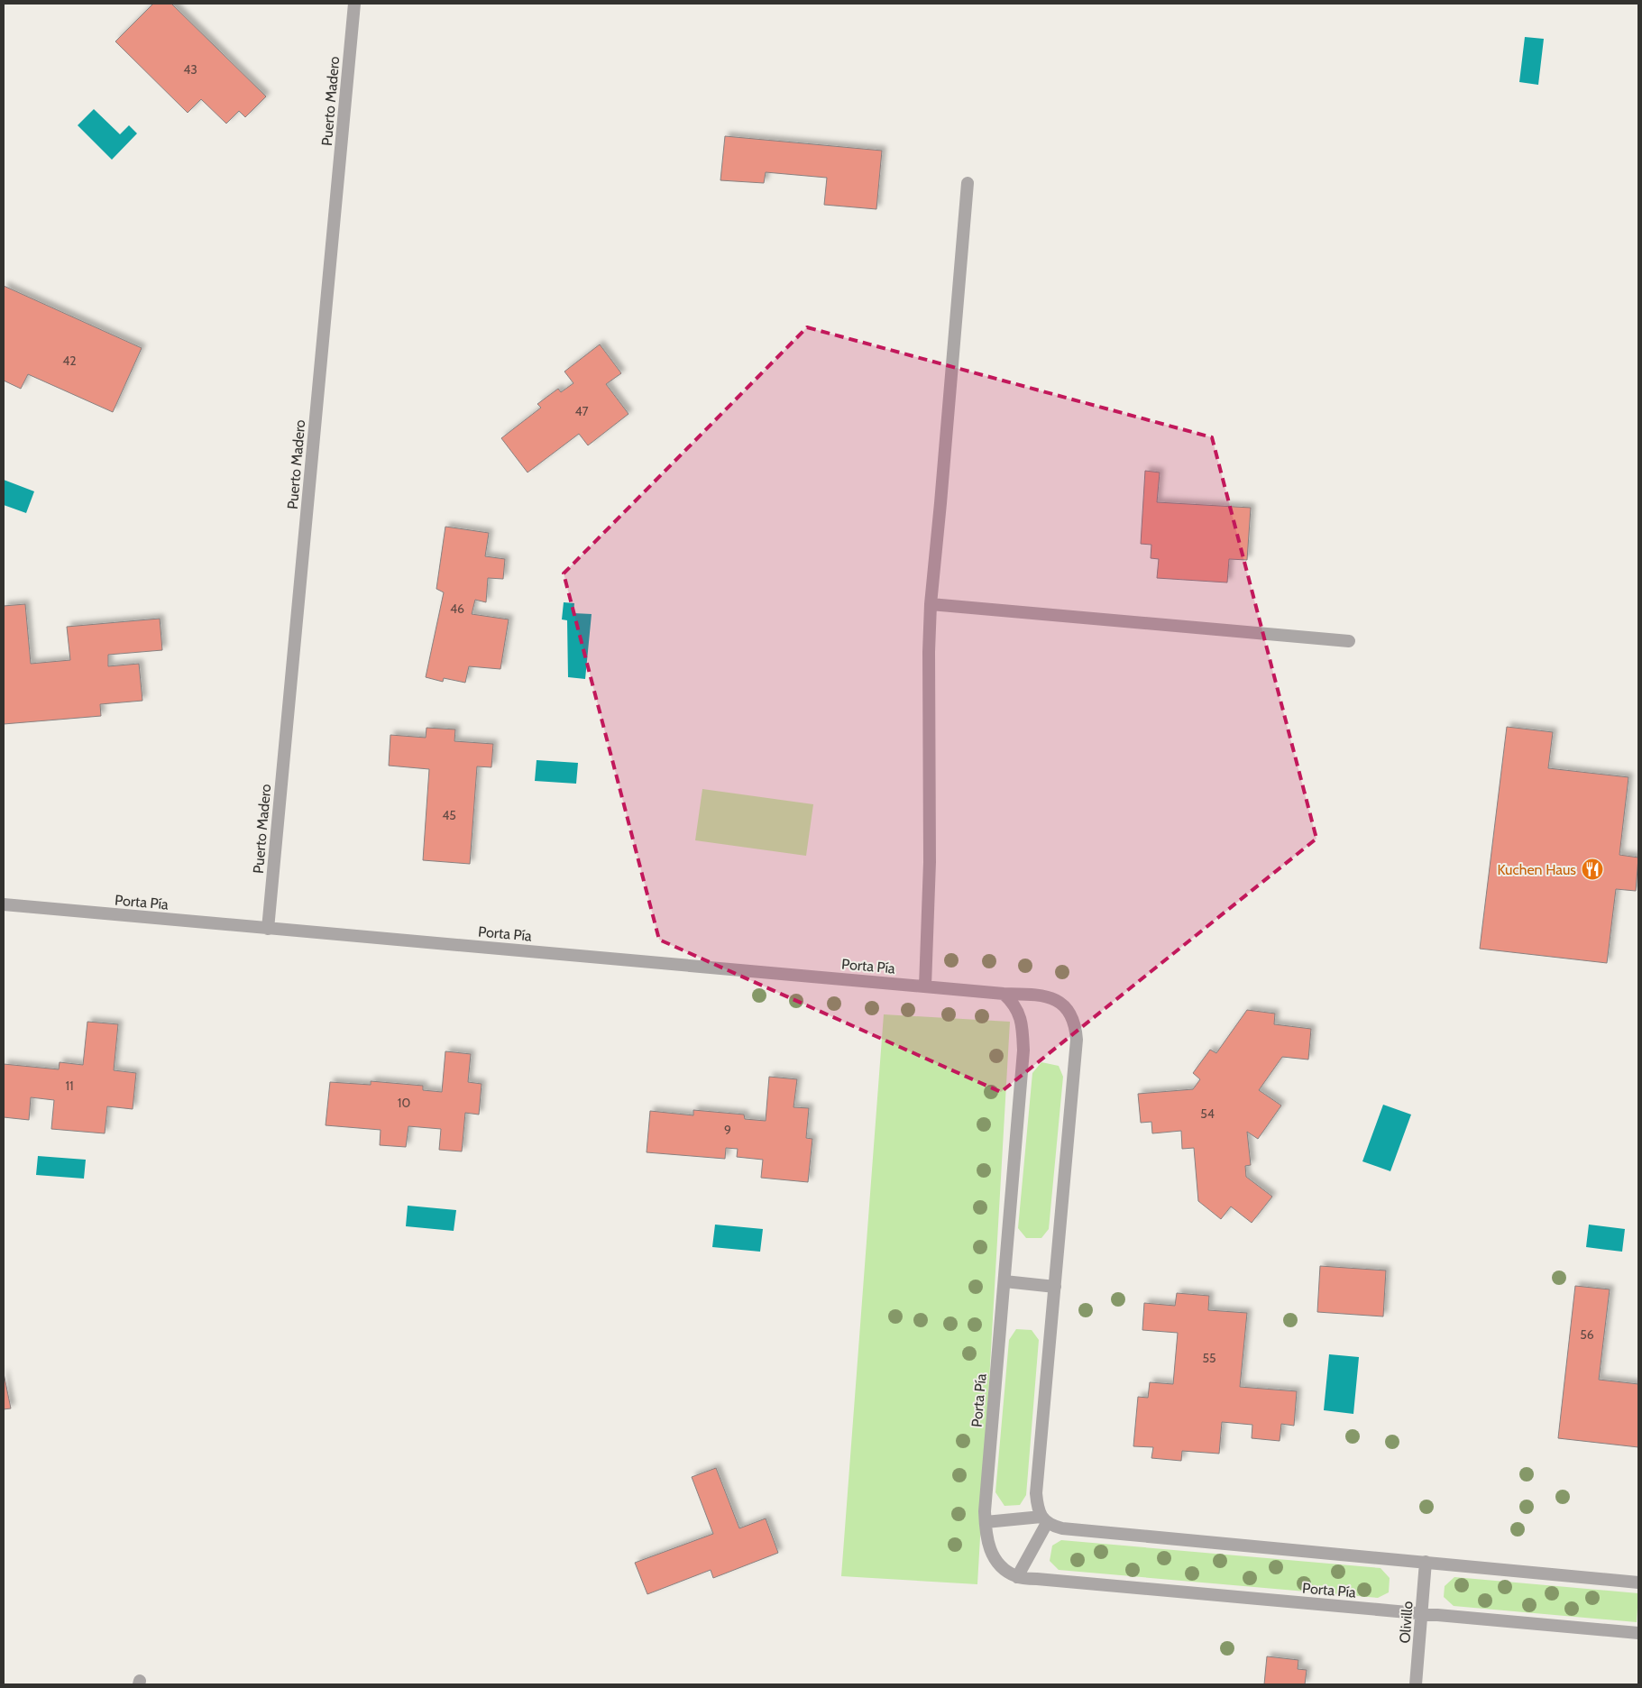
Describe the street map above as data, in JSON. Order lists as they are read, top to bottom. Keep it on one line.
{"streets":{"street":["Puerto Madero","Porta Pía","Olivillo"]},"crossings":[["Puerto Madero","Porta Pía"],["Porta Pía","Olivillo"]],"places":{"restaurant":["Kuchen Haus"]},"house_numbers":["43","42","47","46","45","11","10","54","9","56","55"]}
